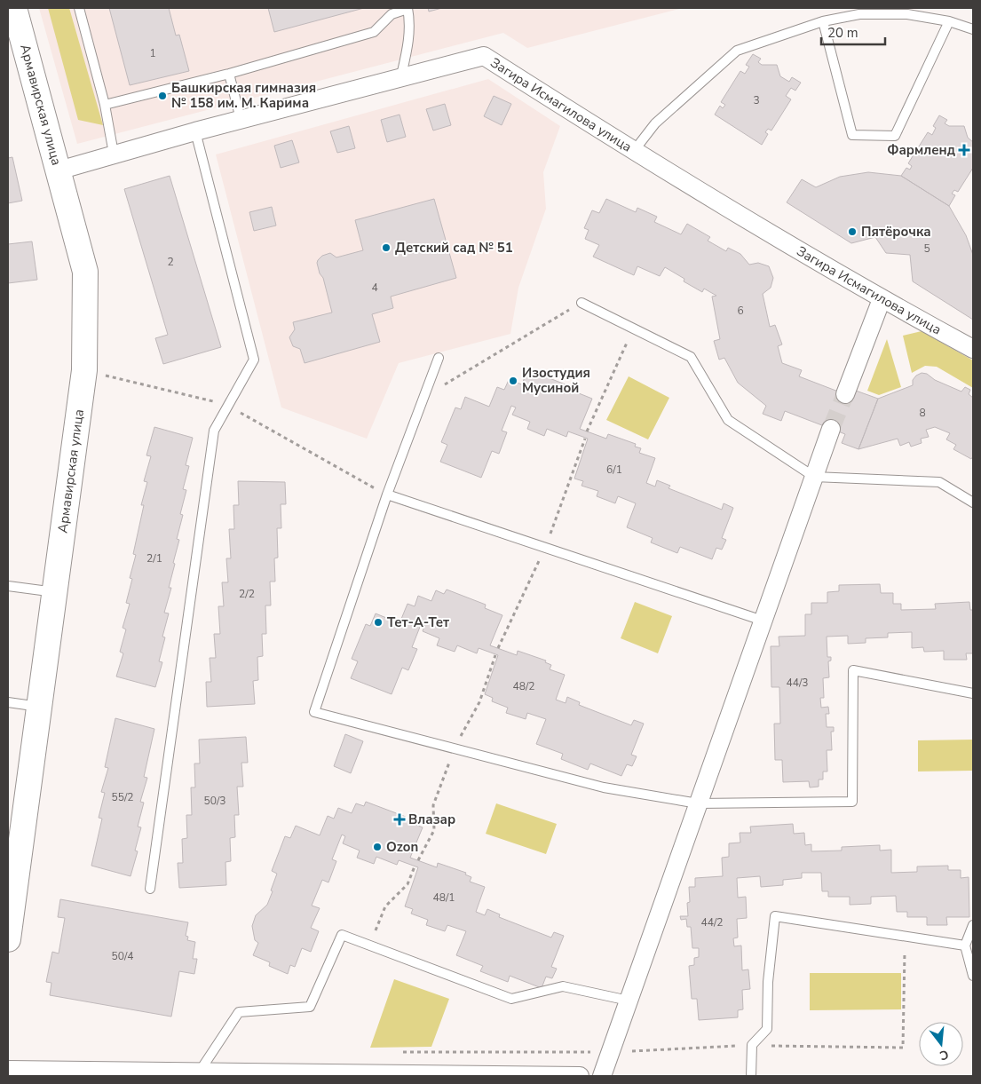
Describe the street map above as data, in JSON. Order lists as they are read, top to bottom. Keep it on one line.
{"streets":{"street":["Армавирская улица","Загира Исмагилова улица"]},"crossings":[["Армавирская улица","Загира Исмагилова улица"]],"places":{"other":["Башкирская гимназия № 158 им. М. Карима","Пятёрочка","Детский сад № 51","Изостудия Мусиной","Тет-А-Тет","Ozon"],"health":["Фармленд","Влазар"]},"house_numbers":["1","3","5","2","4","6","8","6/1","2/1","2/2","44/3","48/2","55/2","50/3","48/1","44/2","50/4"],"scale_bar":"20 m","north":"bottom"}
